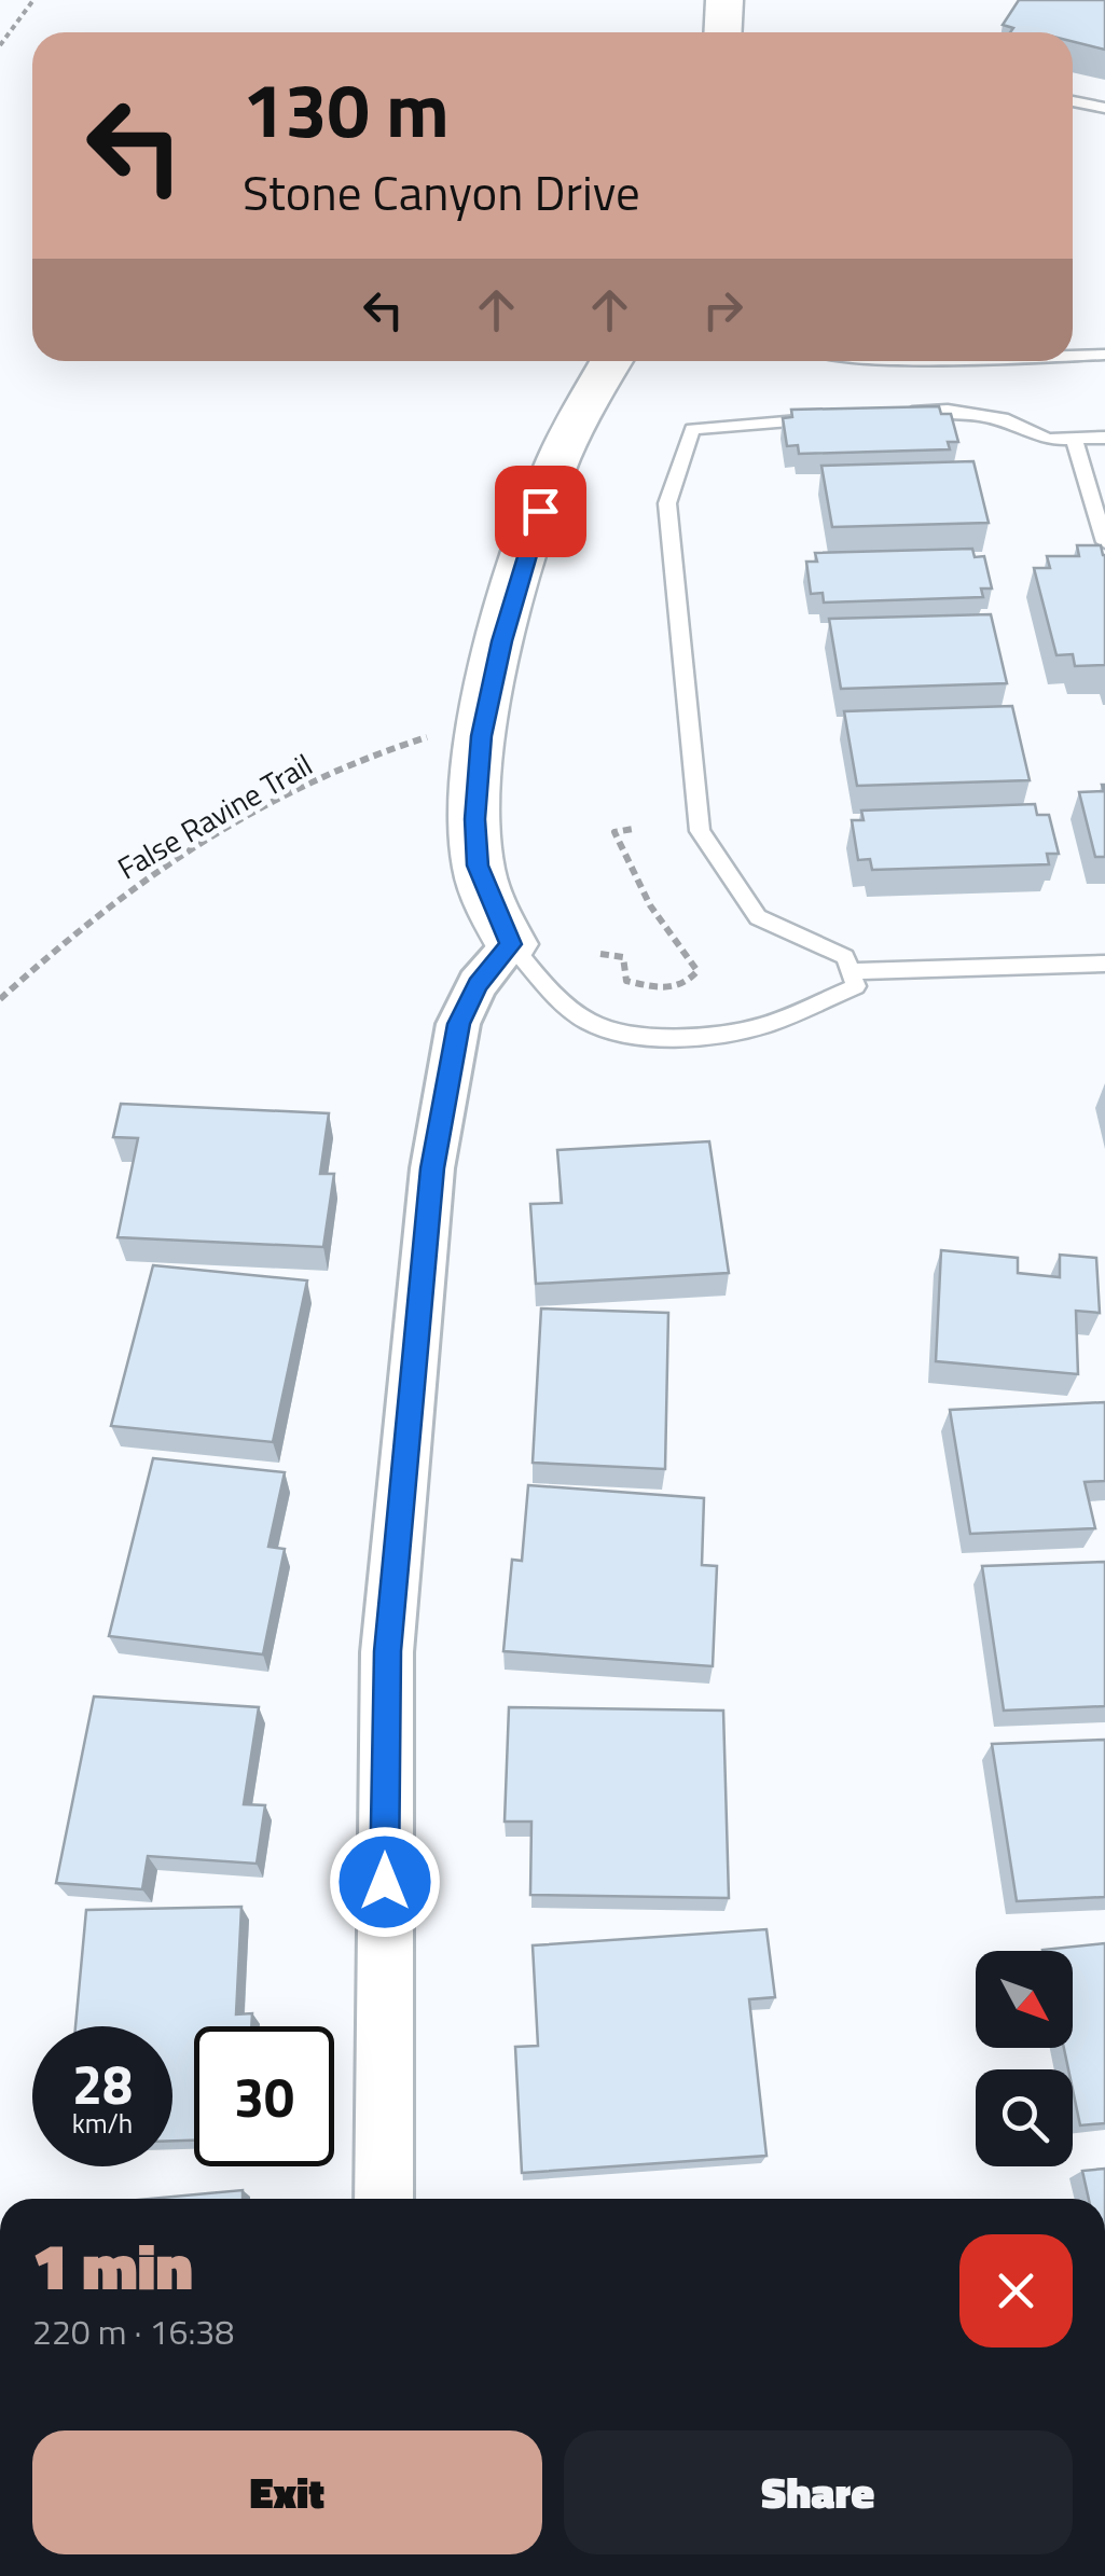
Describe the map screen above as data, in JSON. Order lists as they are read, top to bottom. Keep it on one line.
{"streets":{"path":["False Ravine Trail"]},"north":"bottom right","page":{"turn":["130 m","Stone Canyon Drive"],"speed":"28 km/h","limit":"30","heading":["1 min","220 m · 16:38"],"buttons":["Exit","Share"]}}
